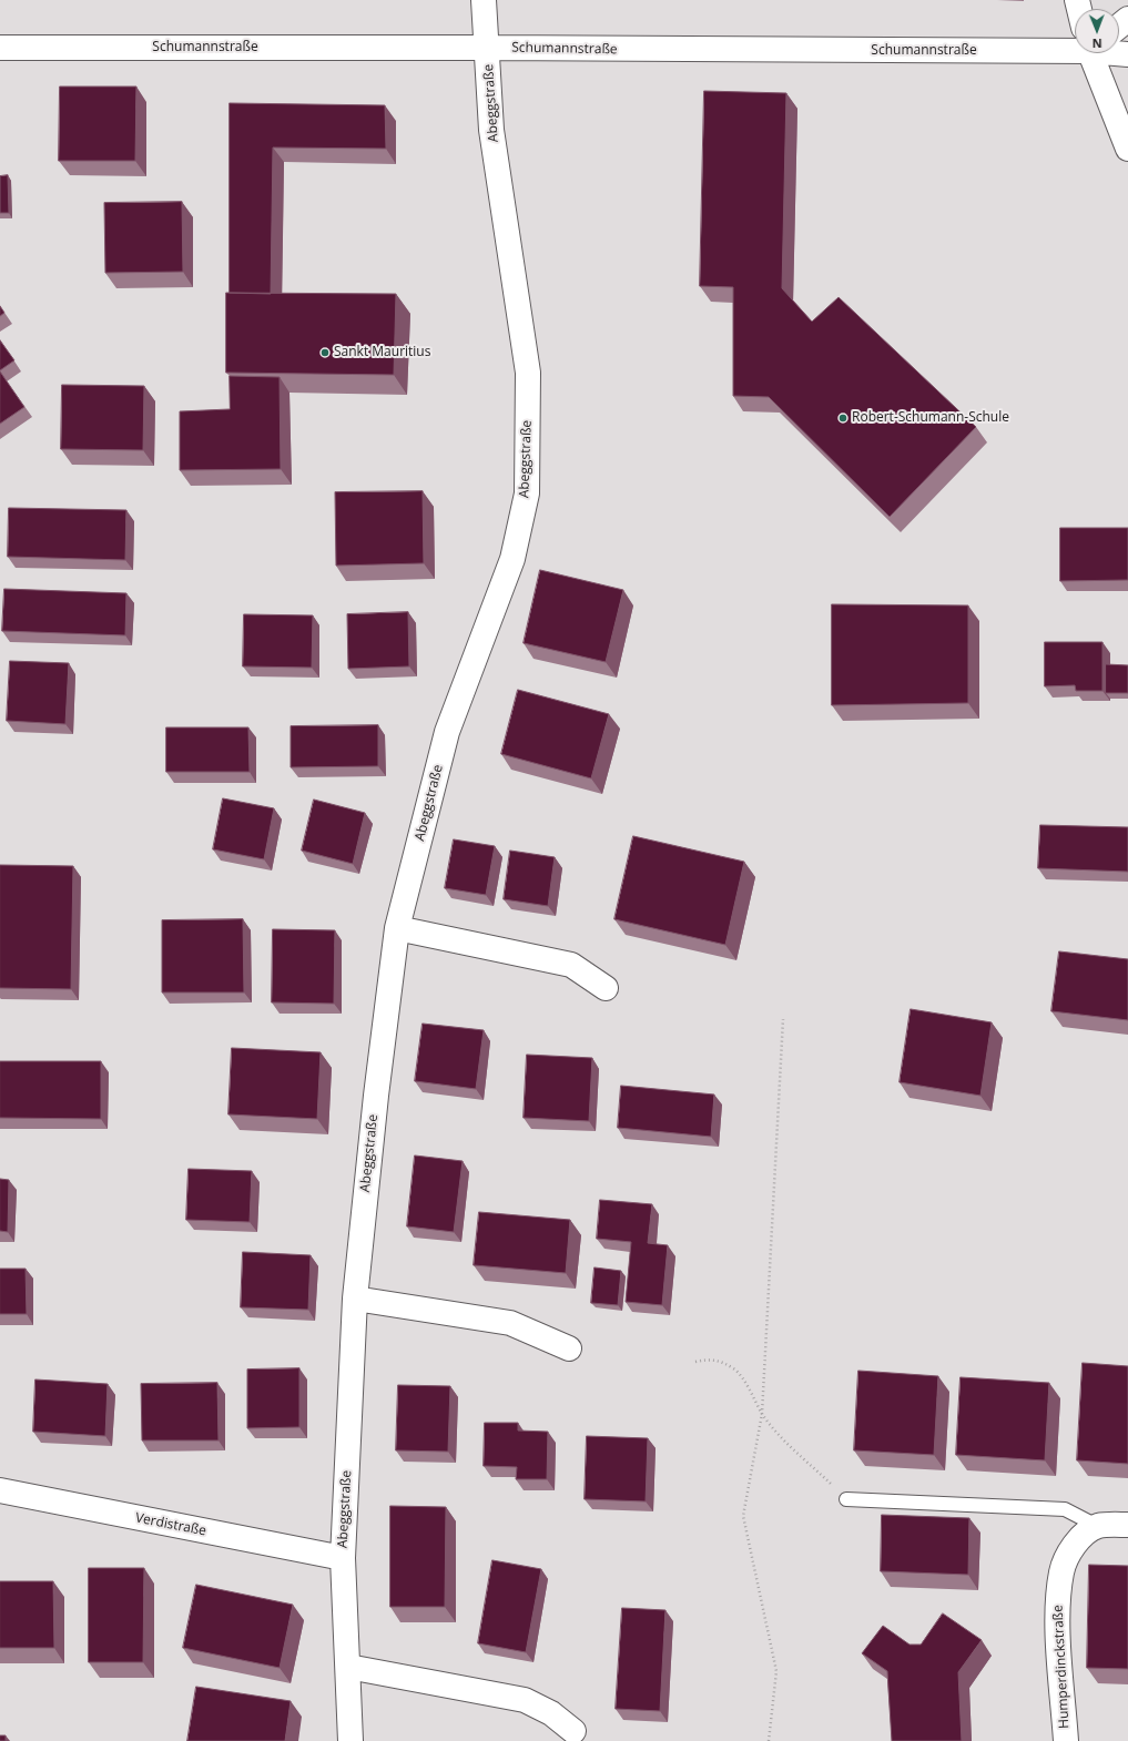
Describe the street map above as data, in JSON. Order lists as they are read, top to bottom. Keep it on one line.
{"streets":{"street":["Schumannstraße","Abeggstraße","Verdistraße","Humperdinckstraße"]},"crossings":[["Schumannstraße","Abeggstraße"],["Abeggstraße","Verdistraße"]],"places":["Sankt Mauritius","Robert-Schumann-Schule"],"north":"bottom"}
